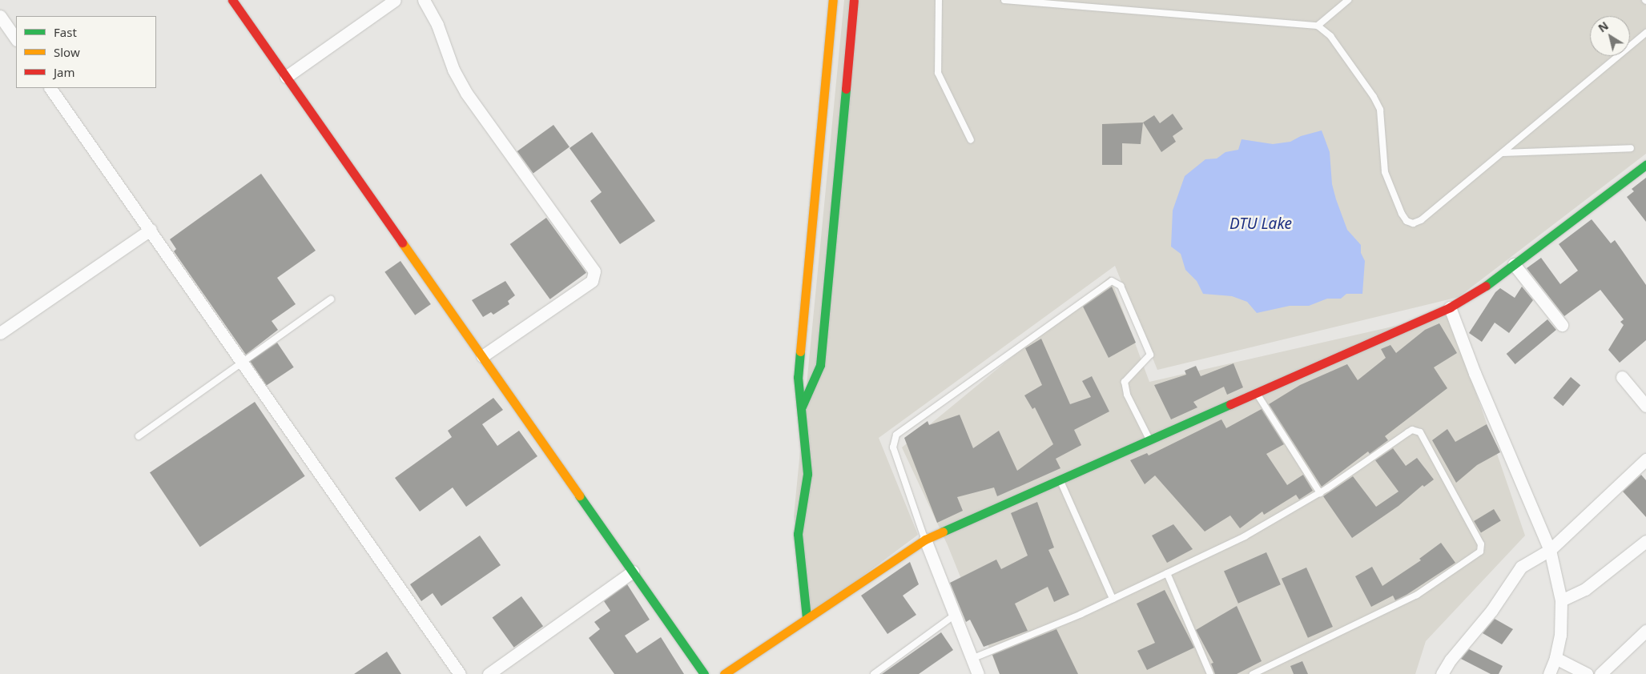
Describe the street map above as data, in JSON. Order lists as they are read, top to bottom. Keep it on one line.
{"water":["DTU Lake"],"legend":["Fast","Slow","Jam"],"north":"top left"}
